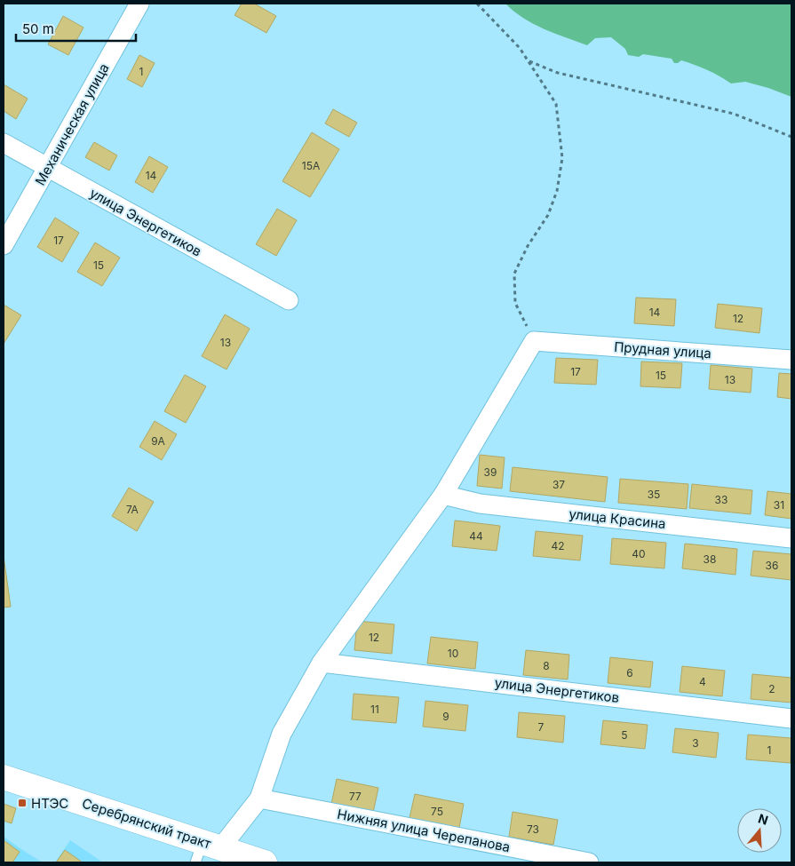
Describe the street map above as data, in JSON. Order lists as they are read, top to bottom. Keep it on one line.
{"streets":{"main road":["Серебрянский тракт"],"street":["Механическая улица","улица Энергетиков","Прудная улица","улица Красина","Нижняя улица Черепанова"]},"crossings":[["Механическая улица","улица Энергетиков"]],"places":{"transit":["НТЭС"]},"house_numbers":["1","15А","14","17","15","14","12","13","17","15","13","9А","39","37","35","33","31","7А","44","42","40","38","36","12","10","8","6","4","2","11","9","7","5","3","1","77","75","73"],"scale_bar":"50 m","north":"top"}
